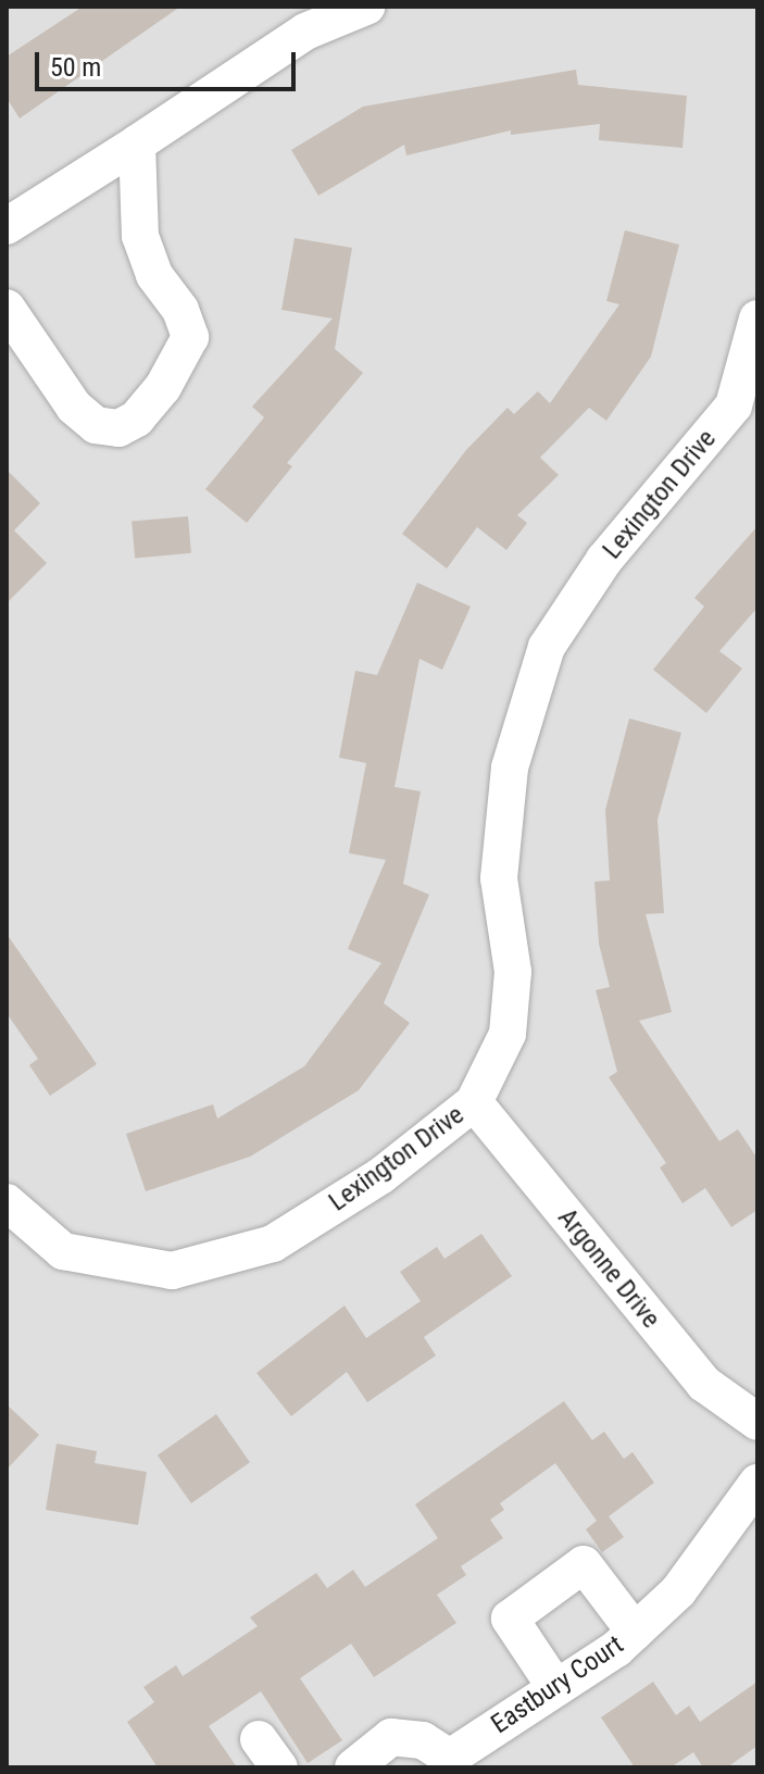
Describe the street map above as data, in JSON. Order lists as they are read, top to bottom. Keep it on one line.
{"streets":{"street":["Lexington Drive","Argonne Drive","Eastbury Court"]},"crossings":[["Lexington Drive","Argonne Drive"]],"scale_bar":"50 m"}
